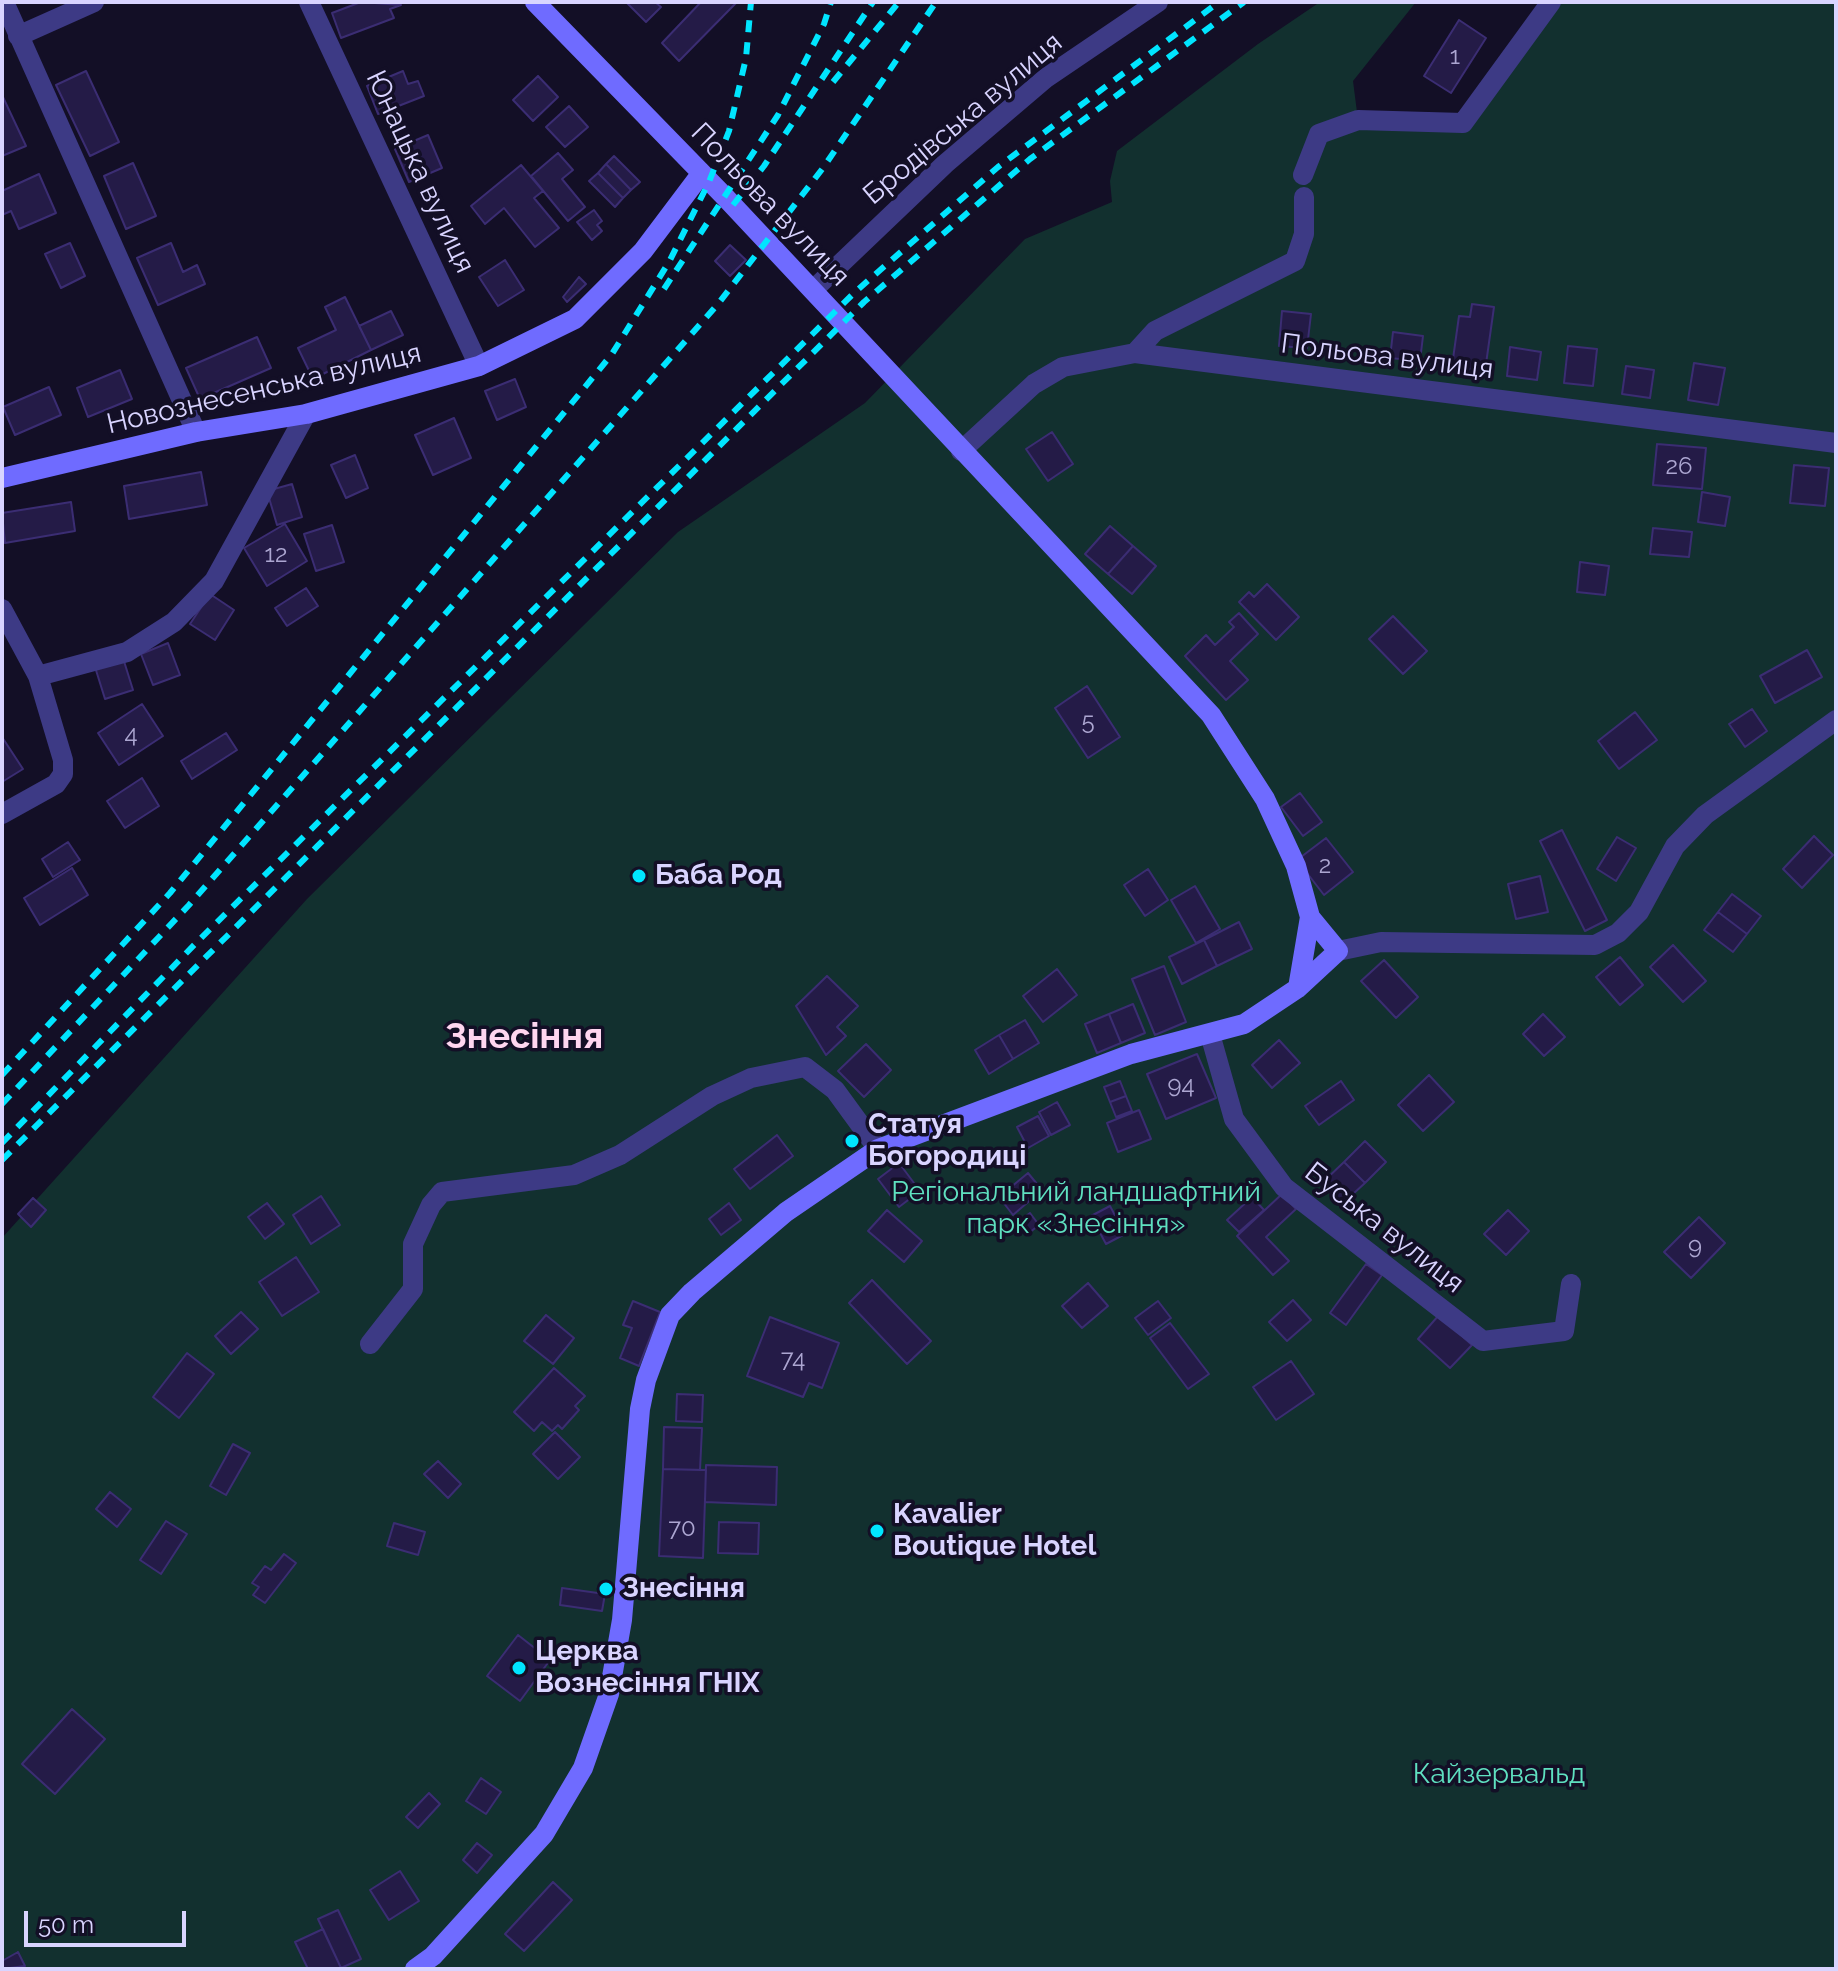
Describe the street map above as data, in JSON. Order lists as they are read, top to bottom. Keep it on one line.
{"streets":{"street":["Бродівська вулиця","Юнацька вулиця","Польова вулиця","Новознесенська вулиця","Буська вулиця"]},"crossings":[["Бродівська вулиця","Польова вулиця"],["Юнацька вулиця","Новознесенська вулиця"],["Польова вулиця","Новознесенська вулиця"]],"districts":["Знесіння"],"parks":["Регіональний ландшафтний парк «Знесіння»","Кайзервальд"],"places":["Баба Род","Статуя Богородиці","Kavalier Boutique Hotel","Знесіння","Церква Вознесіння ГНІХ"],"house_numbers":["1","26","12","5","4","2","94","9","74","70"],"scale_bar":"50 m"}
